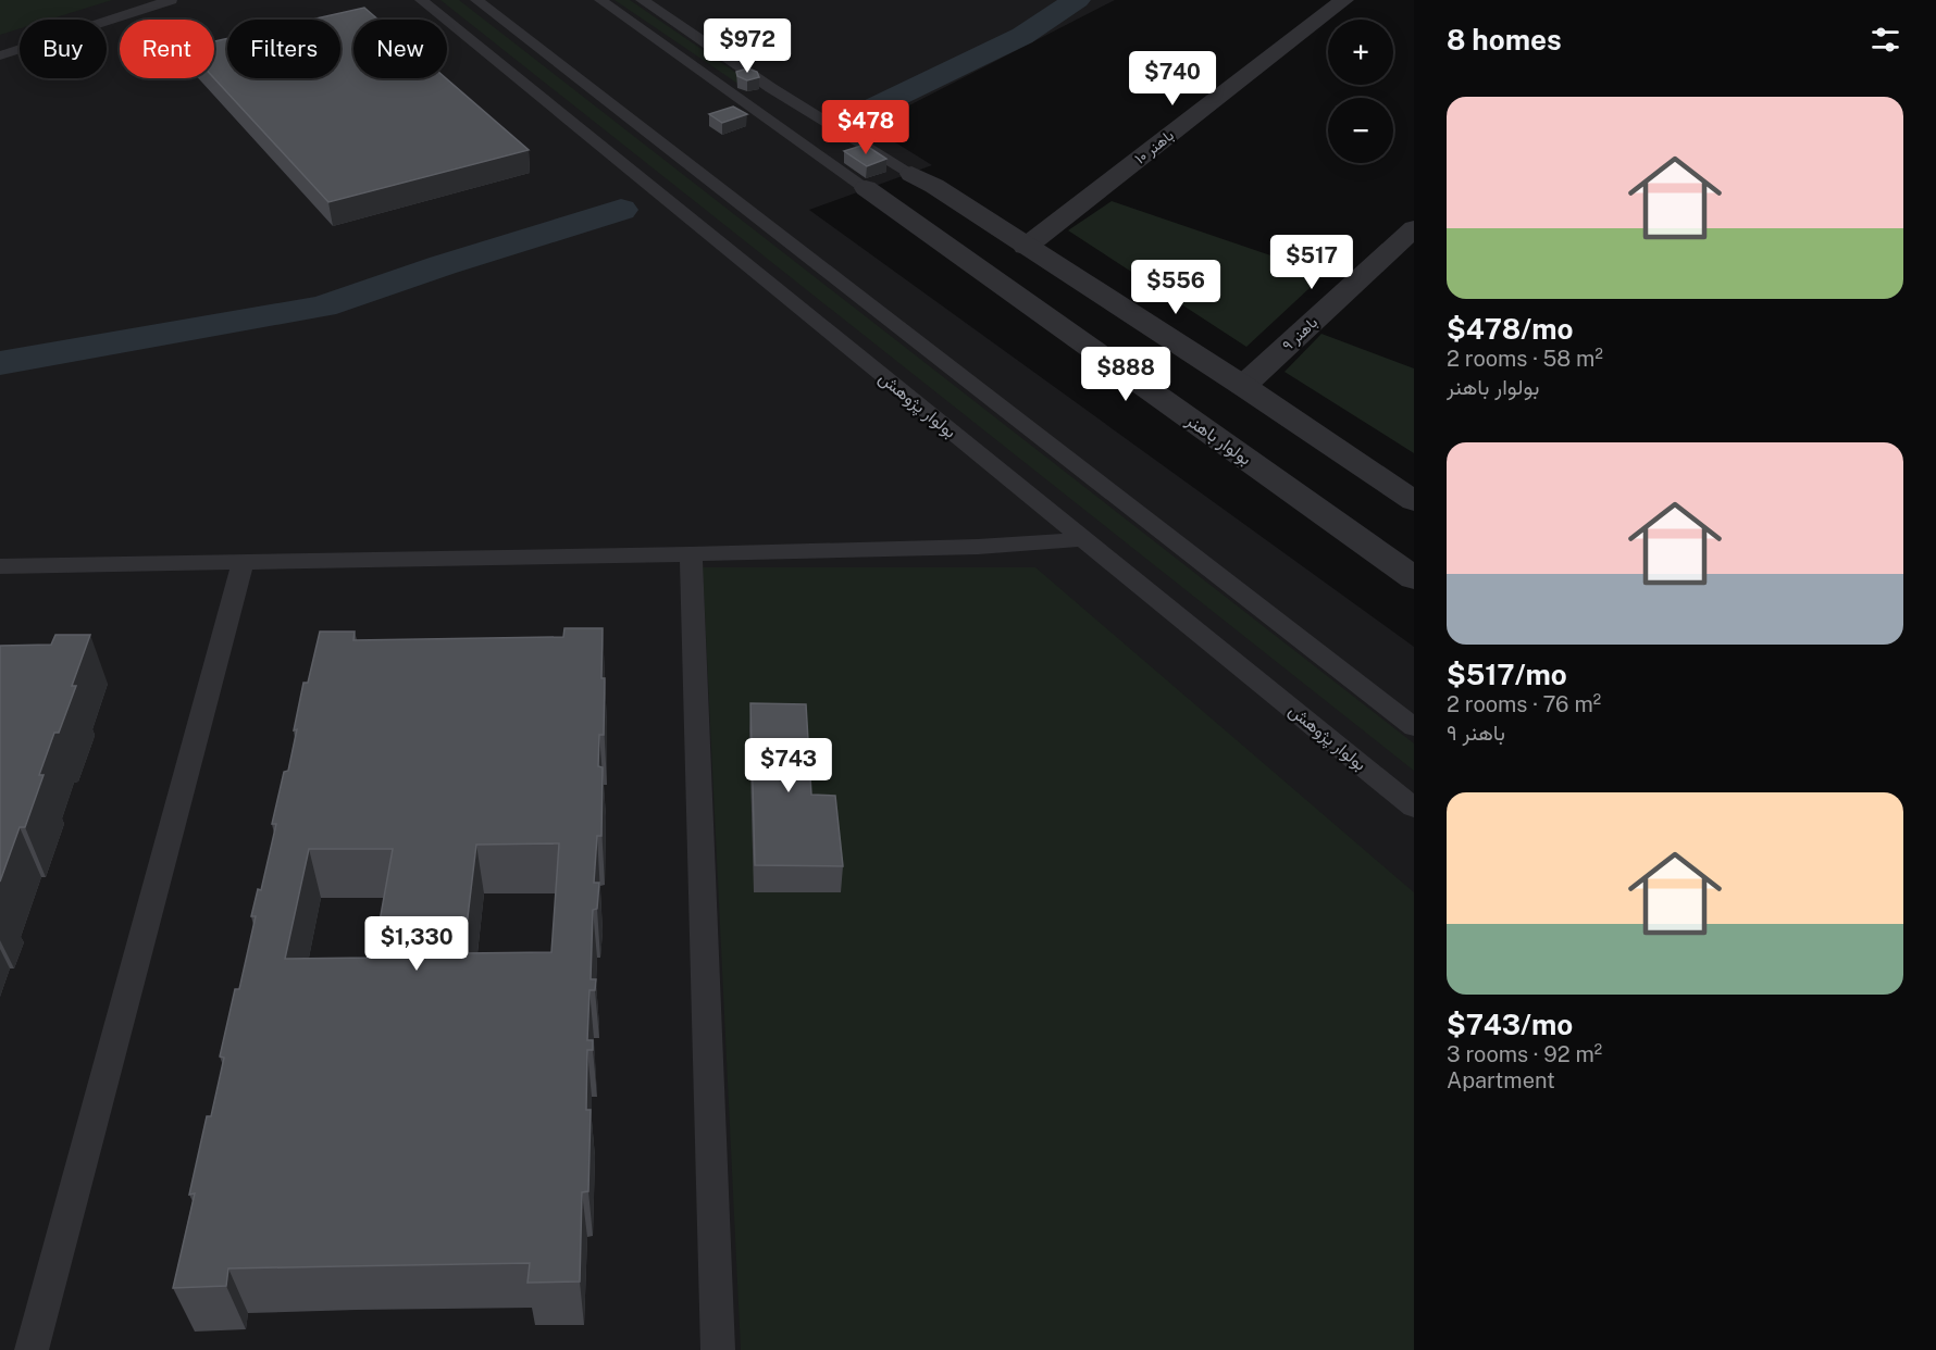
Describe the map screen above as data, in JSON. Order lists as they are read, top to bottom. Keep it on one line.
{"streets":{"street":["باهنر ۱۰","باهنر ۹","بولوار باهنر"],"lane":["بولوار پژوهش"]},"page":{"heading":"8 homes","price":["$972","$740","$478","$517","$556","$888","$743","$1,330"],"map_buttons":["+","−"],"chip":["Buy","Rent","Filters","New"],"list":[{"name":"$478/mo","note":"2 rooms · 58 m² · بولوار باهنر"},{"name":"$517/mo","note":"2 rooms · 76 m² · باهنر ۹"},{"name":"$743/mo","note":"3 rooms · 92 m² · Apartment"}]}}
